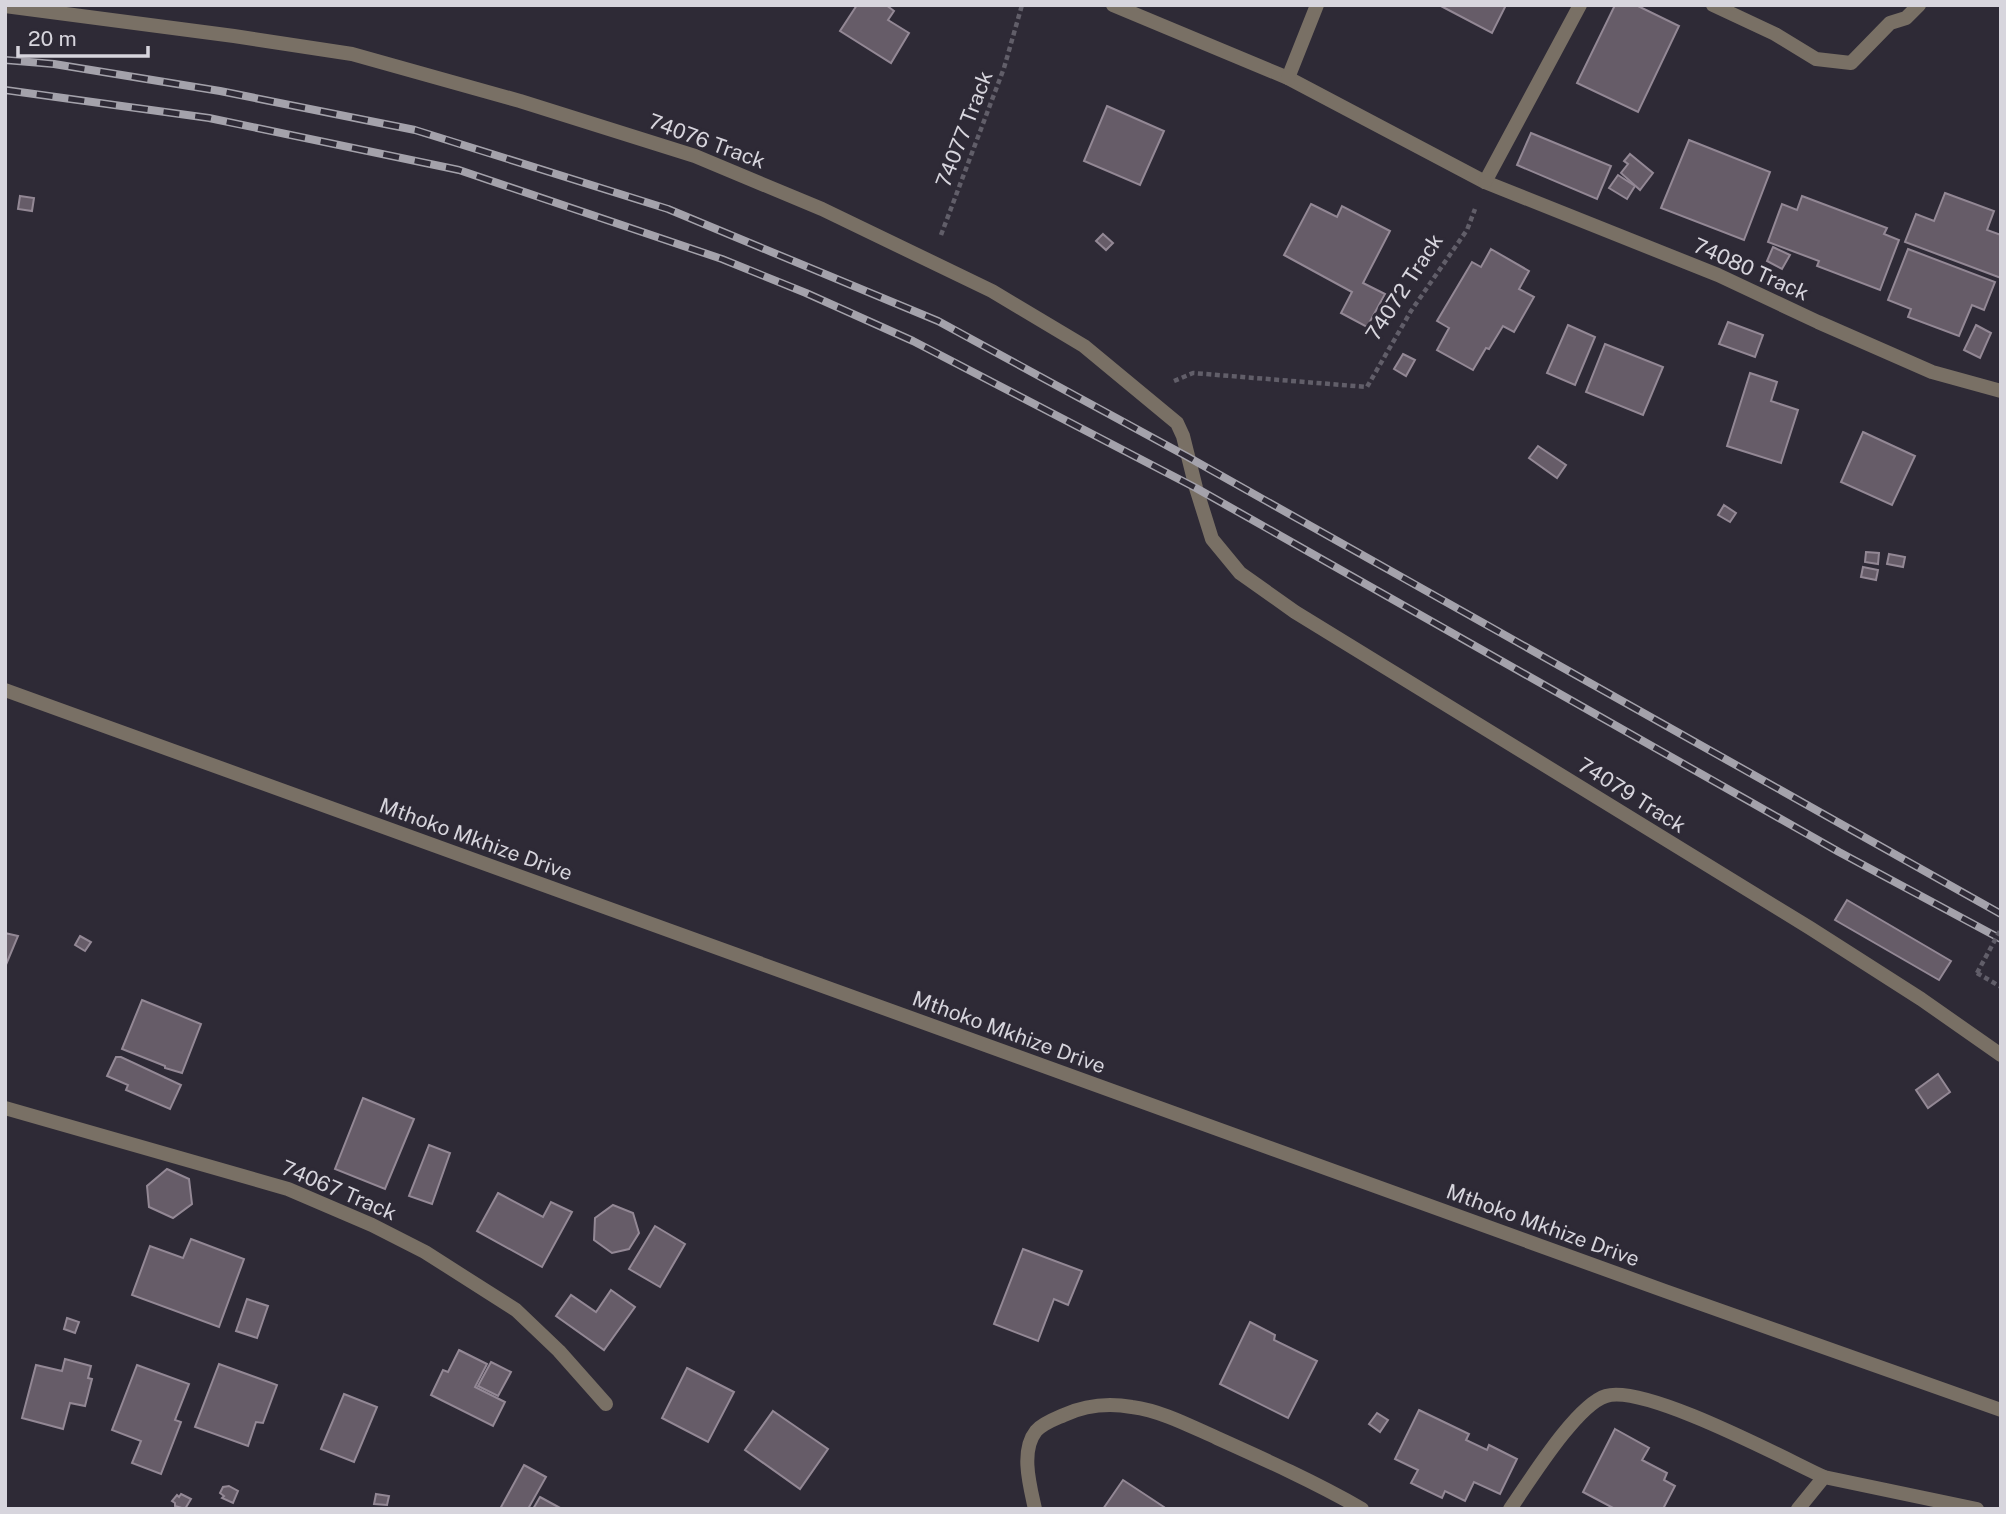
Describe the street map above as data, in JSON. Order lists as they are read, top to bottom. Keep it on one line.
{"streets":{"street":["74076 Track","74080 Track","74079 Track","Mthoko Mkhize Drive","74067 Track"],"path":["74077 Track","74072 Track"]},"crossings":[["74077 Track","74076 Track"],["74076 Track","74072 Track"],["74076 Track","74079 Track"],["74080 Track","74072 Track"]],"scale_bar":"20 m"}
